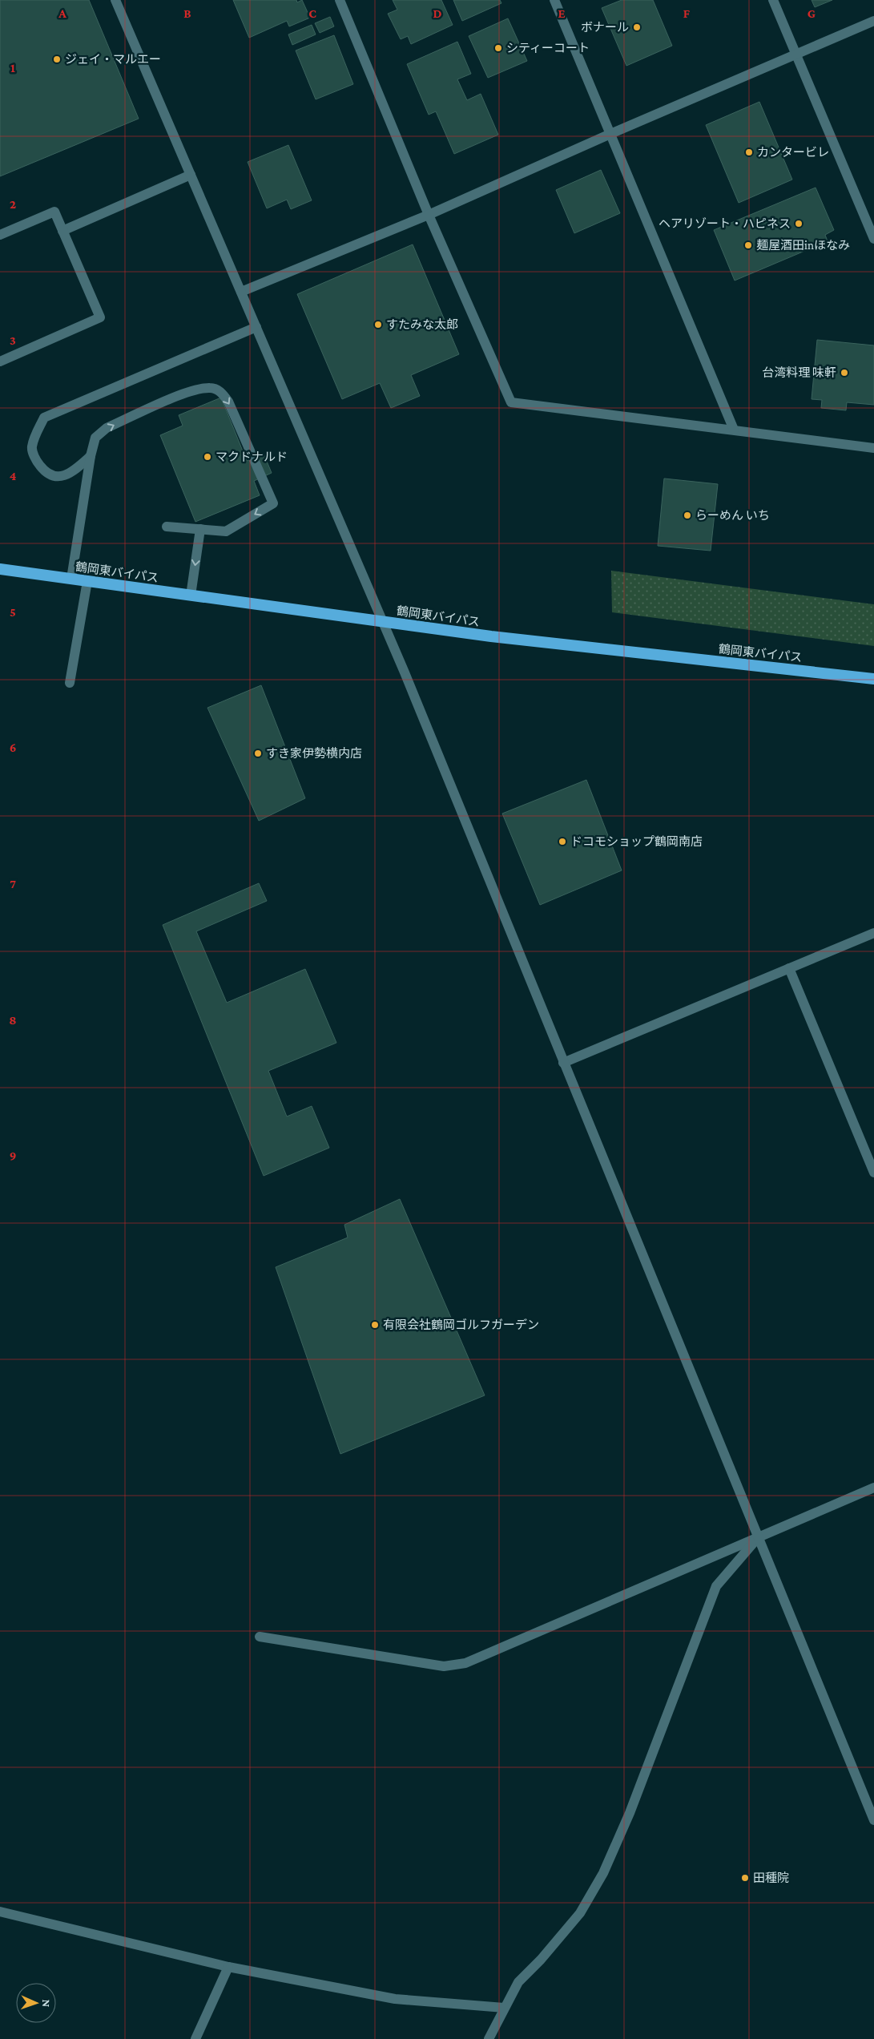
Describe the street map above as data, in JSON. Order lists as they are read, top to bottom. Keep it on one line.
{"streets":{"highway":["鶴岡東バイパス"]},"places":["ボナール","シティーコート","ジェイ・マルエー","カンタービレ","ヘアリゾート・ハピネス","麺屋酒田inほなみ","すたみな太郎","台湾料理 味軒","マクドナルド","らーめん いち","すき家伊勢横内店","ドコモショップ鶴岡南店","有限会社鶴岡ゴルフガーデン","田種院"],"north":"right","grid":{"columns":["A","B","C","D","E","F","G"],"rows":["1","2","3","4","5","6","7","8","9"]}}
